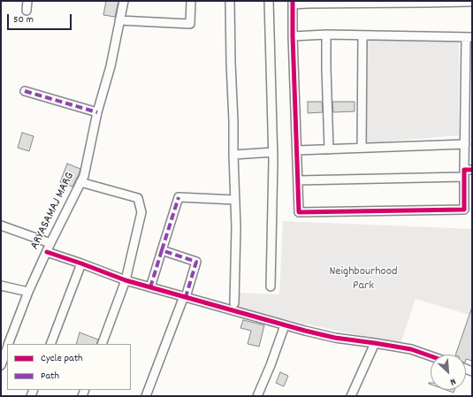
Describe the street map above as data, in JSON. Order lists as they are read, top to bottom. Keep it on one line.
{"streets":{"street":["ARYASAMAJ MARG"]},"parks":["Neighbourhood Park"],"legend":["Cycle path","Path"],"scale_bar":"50 m","north":"bottom right"}
